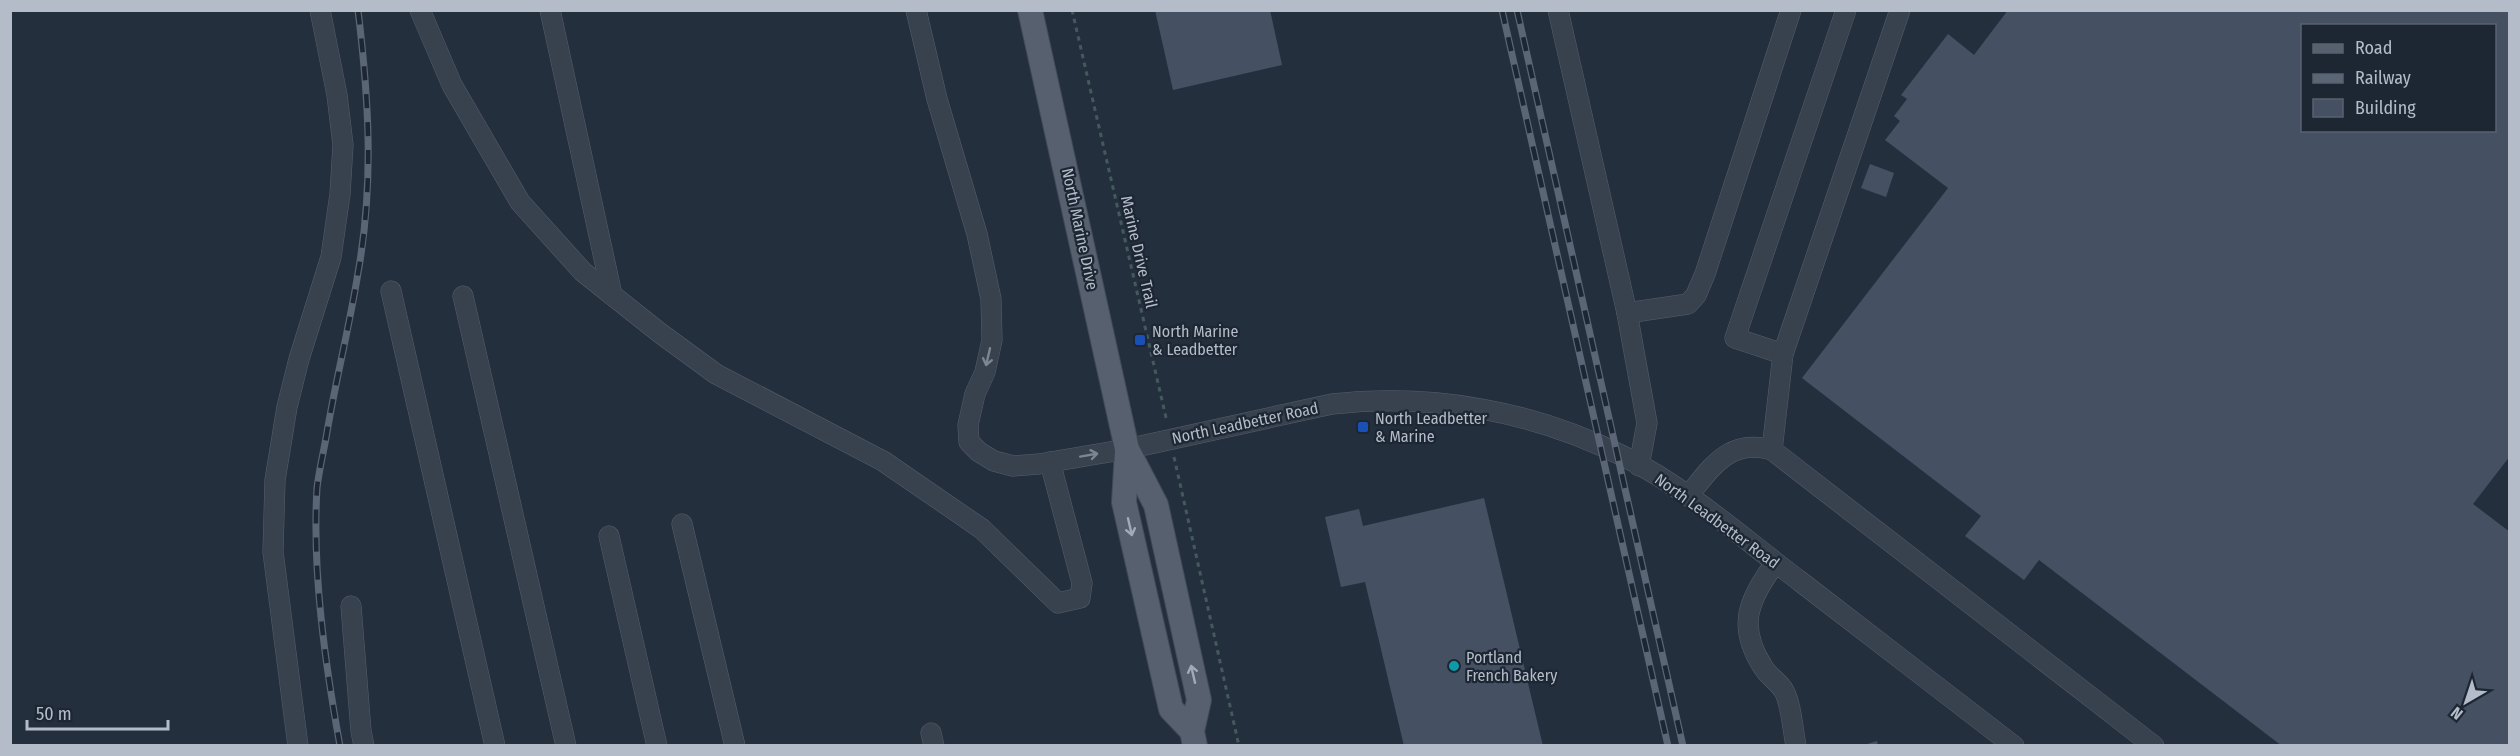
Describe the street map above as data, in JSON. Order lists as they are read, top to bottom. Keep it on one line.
{"streets":{"main road":["North Marine Drive"],"street":["North Leadbetter Road"],"path":["Marine Drive Trail"]},"crossings":[["North Marine Drive","North Leadbetter Road"],["Marine Drive Trail","North Leadbetter Road"]],"places":{"transit":["North Marine & Leadbetter","North Leadbetter & Marine"],"other":["Portland French Bakery"]},"legend":["Road","Railway","Building"],"scale_bar":"50 m","north":"bottom left"}
